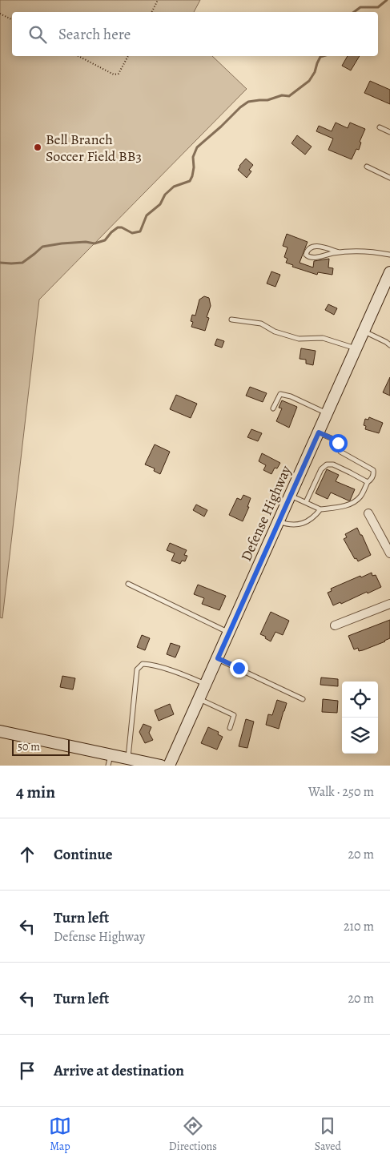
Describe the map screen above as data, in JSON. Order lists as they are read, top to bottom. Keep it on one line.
{"streets":{"main road":["Defense Highway"]},"places":["Bell Branch Soccer Field BB3"],"scale_bar":"50 m","page":{"search":"Search here","scale":"50 m","heading":["4 min","Walk · 250 m"],"list":[["Continue","20 m"],["Turn left","Defense Highway","210 m"],["Turn left","20 m"],"Arrive at destination"],"nav":["Map","Directions","Saved"]}}
